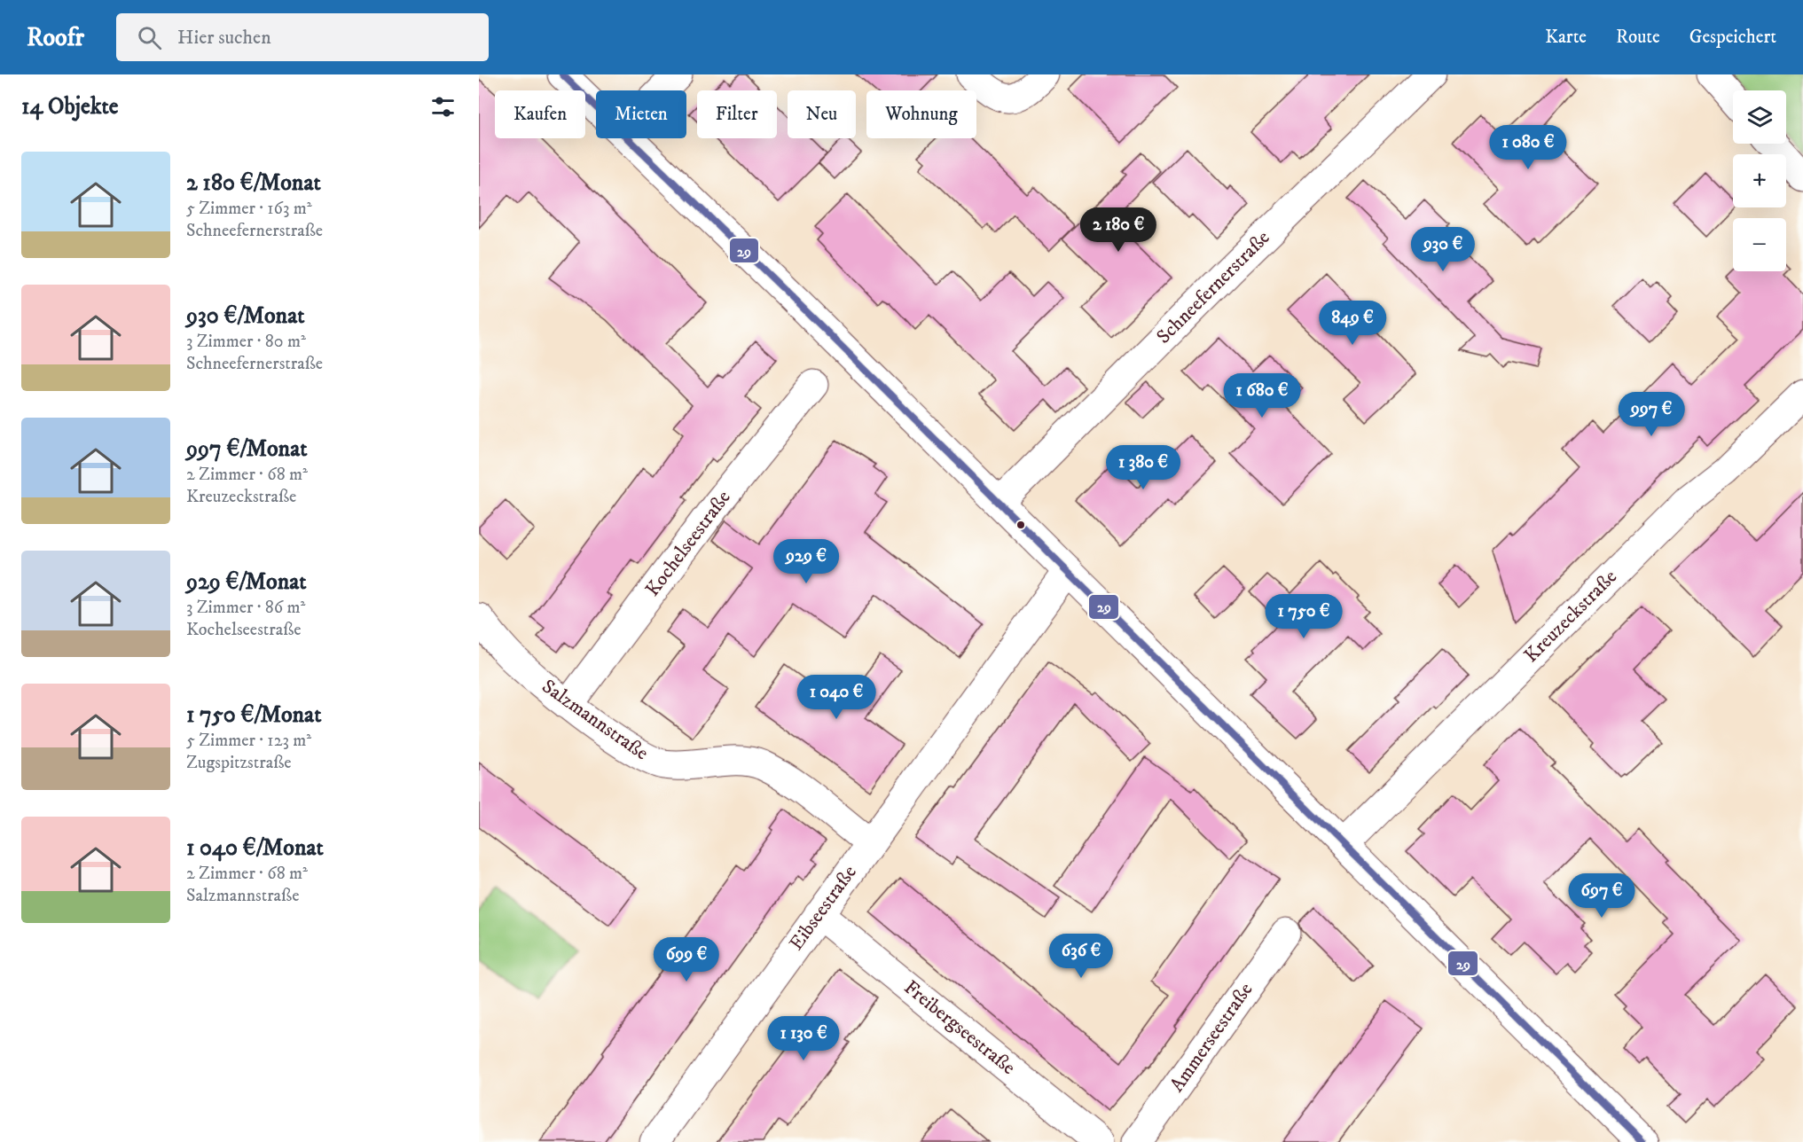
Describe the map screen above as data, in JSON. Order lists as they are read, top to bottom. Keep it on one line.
{"streets":{"street":["Schneefernerstraße","Kochelseestraße","Kreuzeckstraße","Salzmannstraße","Eibseestraße","Freibergseestraße","Ammerseestraße"]},"crossings":[["Kochelseestraße","Salzmannstraße"],["Salzmannstraße","Eibseestraße"],["Eibseestraße","Freibergseestraße"]],"lines":["transit line 29"],"page":{"header":"Roofr","search":"Hier suchen","nav":["Karte","Route","Gespeichert"],"heading":"14 Objekte","map_buttons":["+","−"],"chip":["Kaufen","Mieten","Filter","Neu","Wohnung"],"price":["1 080 €","2 180 €","930 €","849 €","1 680 €","997 €","1 380 €","929 €","1 750 €","1 040 €","697 €","636 €","699 €","1 130 €"],"list":[{"name":"2 180 €/Monat","note":"5 Zimmer · 163 m² · Schneefernerstraße"},{"name":"930 €/Monat","note":"3 Zimmer · 80 m² · Schneefernerstraße"},{"name":"997 €/Monat","note":"2 Zimmer · 68 m² · Kreuzeckstraße"},{"name":"929 €/Monat","note":"3 Zimmer · 86 m² · Kochelseestraße"},{"name":"1 750 €/Monat","note":"5 Zimmer · 123 m² · Zugspitzstraße"},{"name":"1 040 €/Monat","note":"2 Zimmer · 68 m² · Salzmannstraße"}]}}
